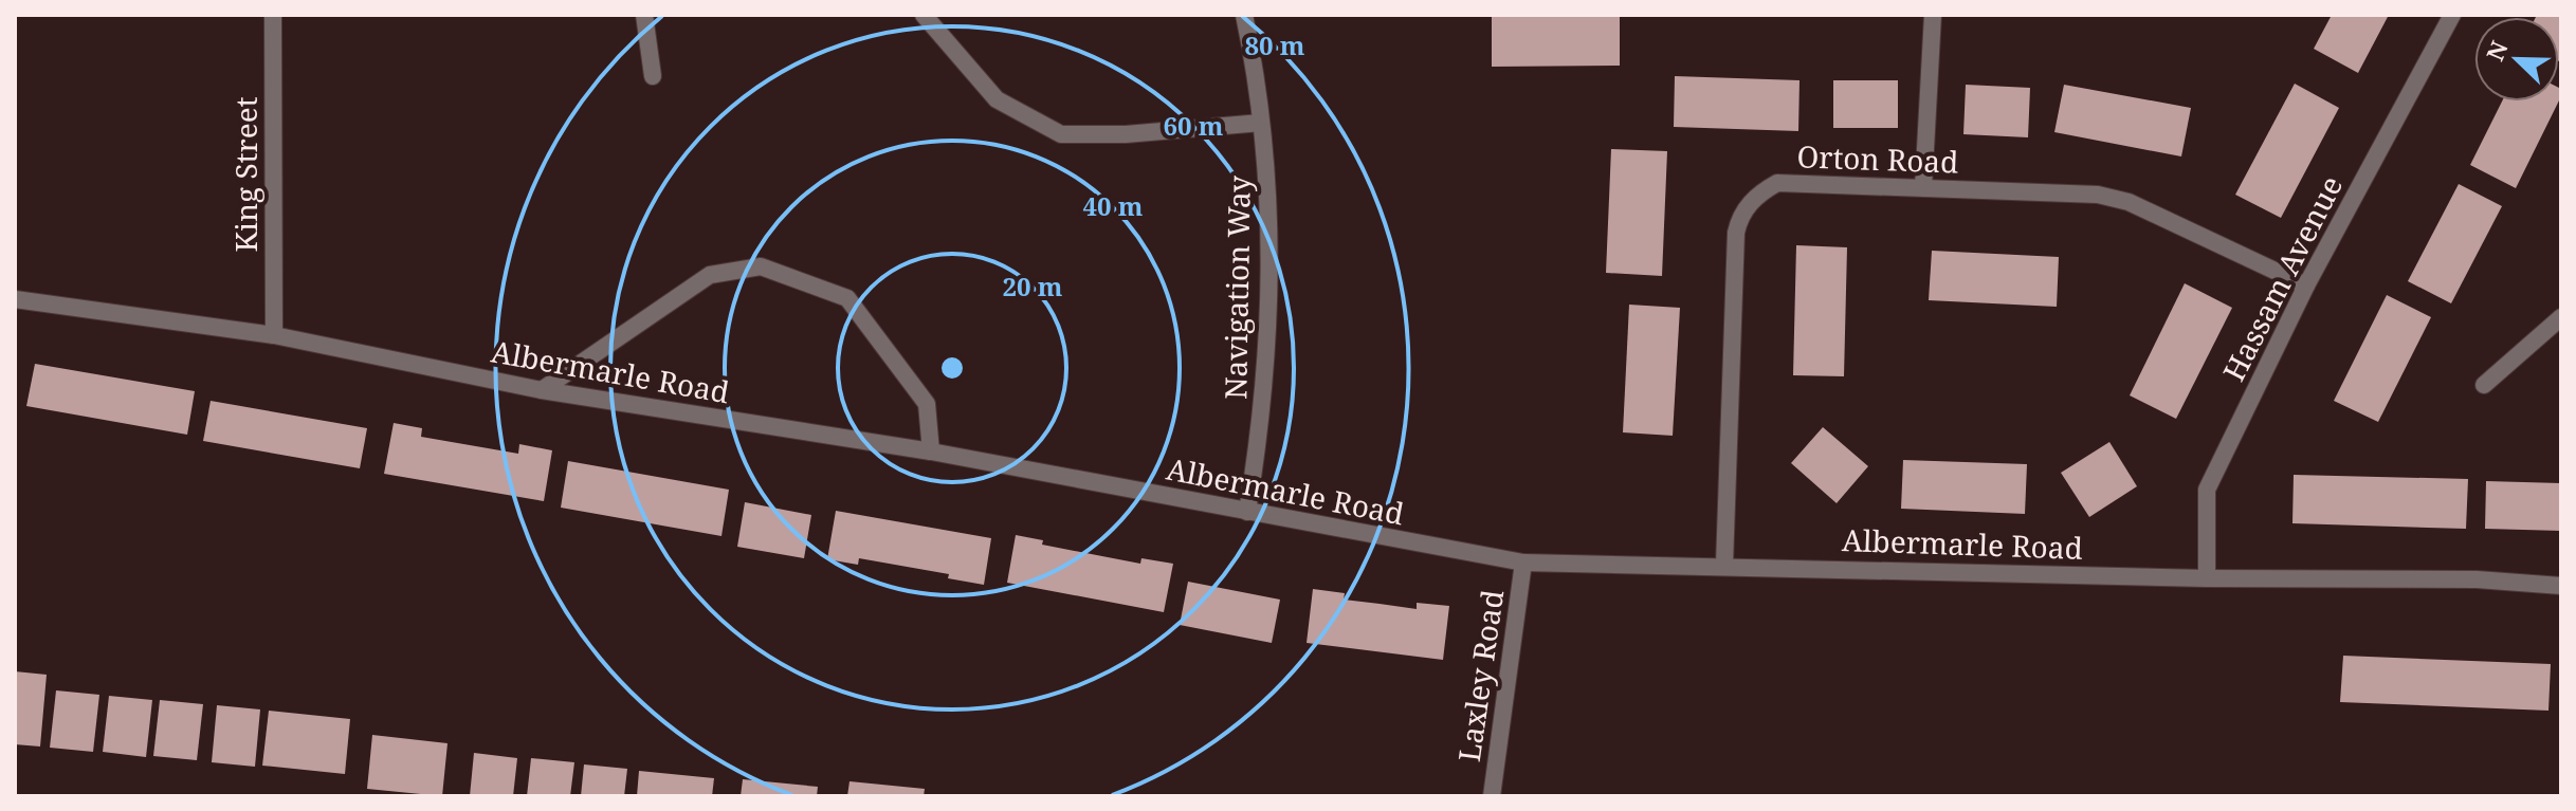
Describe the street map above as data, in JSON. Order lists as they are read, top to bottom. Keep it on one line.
{"streets":{"street":["Orton Road","King Street","Hassam Avenue","Navigation Way","Albermarle Road","Laxley Road"]},"crossings":[["Orton Road","Hassam Avenue"],["Orton Road","Albermarle Road"],["King Street","Albermarle Road"],["Hassam Avenue","Albermarle Road"],["Navigation Way","Albermarle Road"],["Albermarle Road","Laxley Road"]],"north":"top left","rings":["80 m","60 m","40 m","20 m"]}
